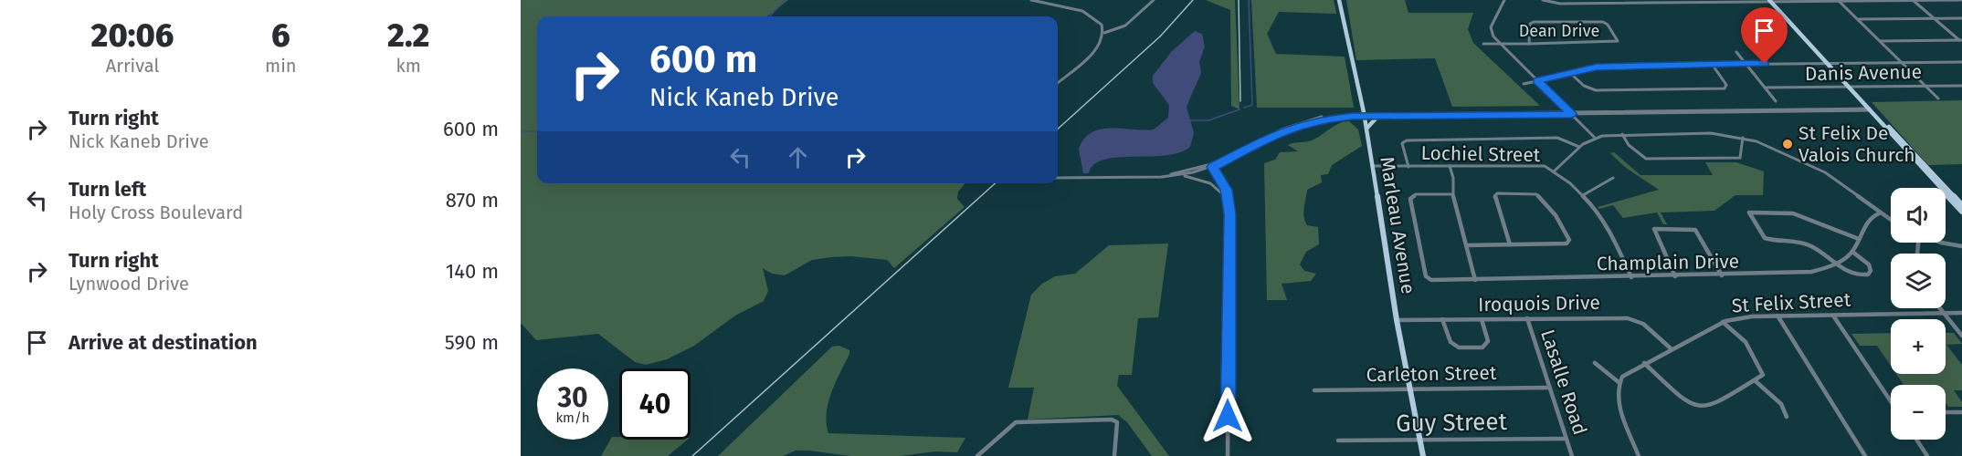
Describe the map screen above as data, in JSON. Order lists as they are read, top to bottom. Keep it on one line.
{"streets":{"main road":["Marleau Avenue"],"street":["Dean Drive","Danis Avenue","Lochiel Street","Champlain Drive","St Felix Street","Iroquois Drive","Carleton Street","Lasalle Road","Guy Street"]},"crossings":[["Lochiel Street","Marleau Avenue"],["Lochiel Street","Champlain Drive"],["Marleau Avenue","Iroquois Drive"],["Marleau Avenue","Carleton Street"],["Marleau Avenue","Guy Street"],["St Felix Street","Iroquois Drive"],["Iroquois Drive","Lasalle Road"],["Carleton Street","Lasalle Road"],["Lasalle Road","Guy Street"]],"places":["St Felix De Valois Church"],"page":{"eta":["20:06","Arrival","6","min","2.2","km"],"turn":["600 m","Nick Kaneb Drive"],"list":[{"name":"Turn right","note":"Nick Kaneb Drive","value":"600 m"},{"name":"Turn left","note":"Holy Cross Boulevard","value":"870 m"},{"name":"Turn right","note":"Lynwood Drive","value":"140 m"},{"name":"Arrive at destination","value":"590 m"}],"map_buttons":["+","−"],"speed":"30 km/h","limit":"40"}}
